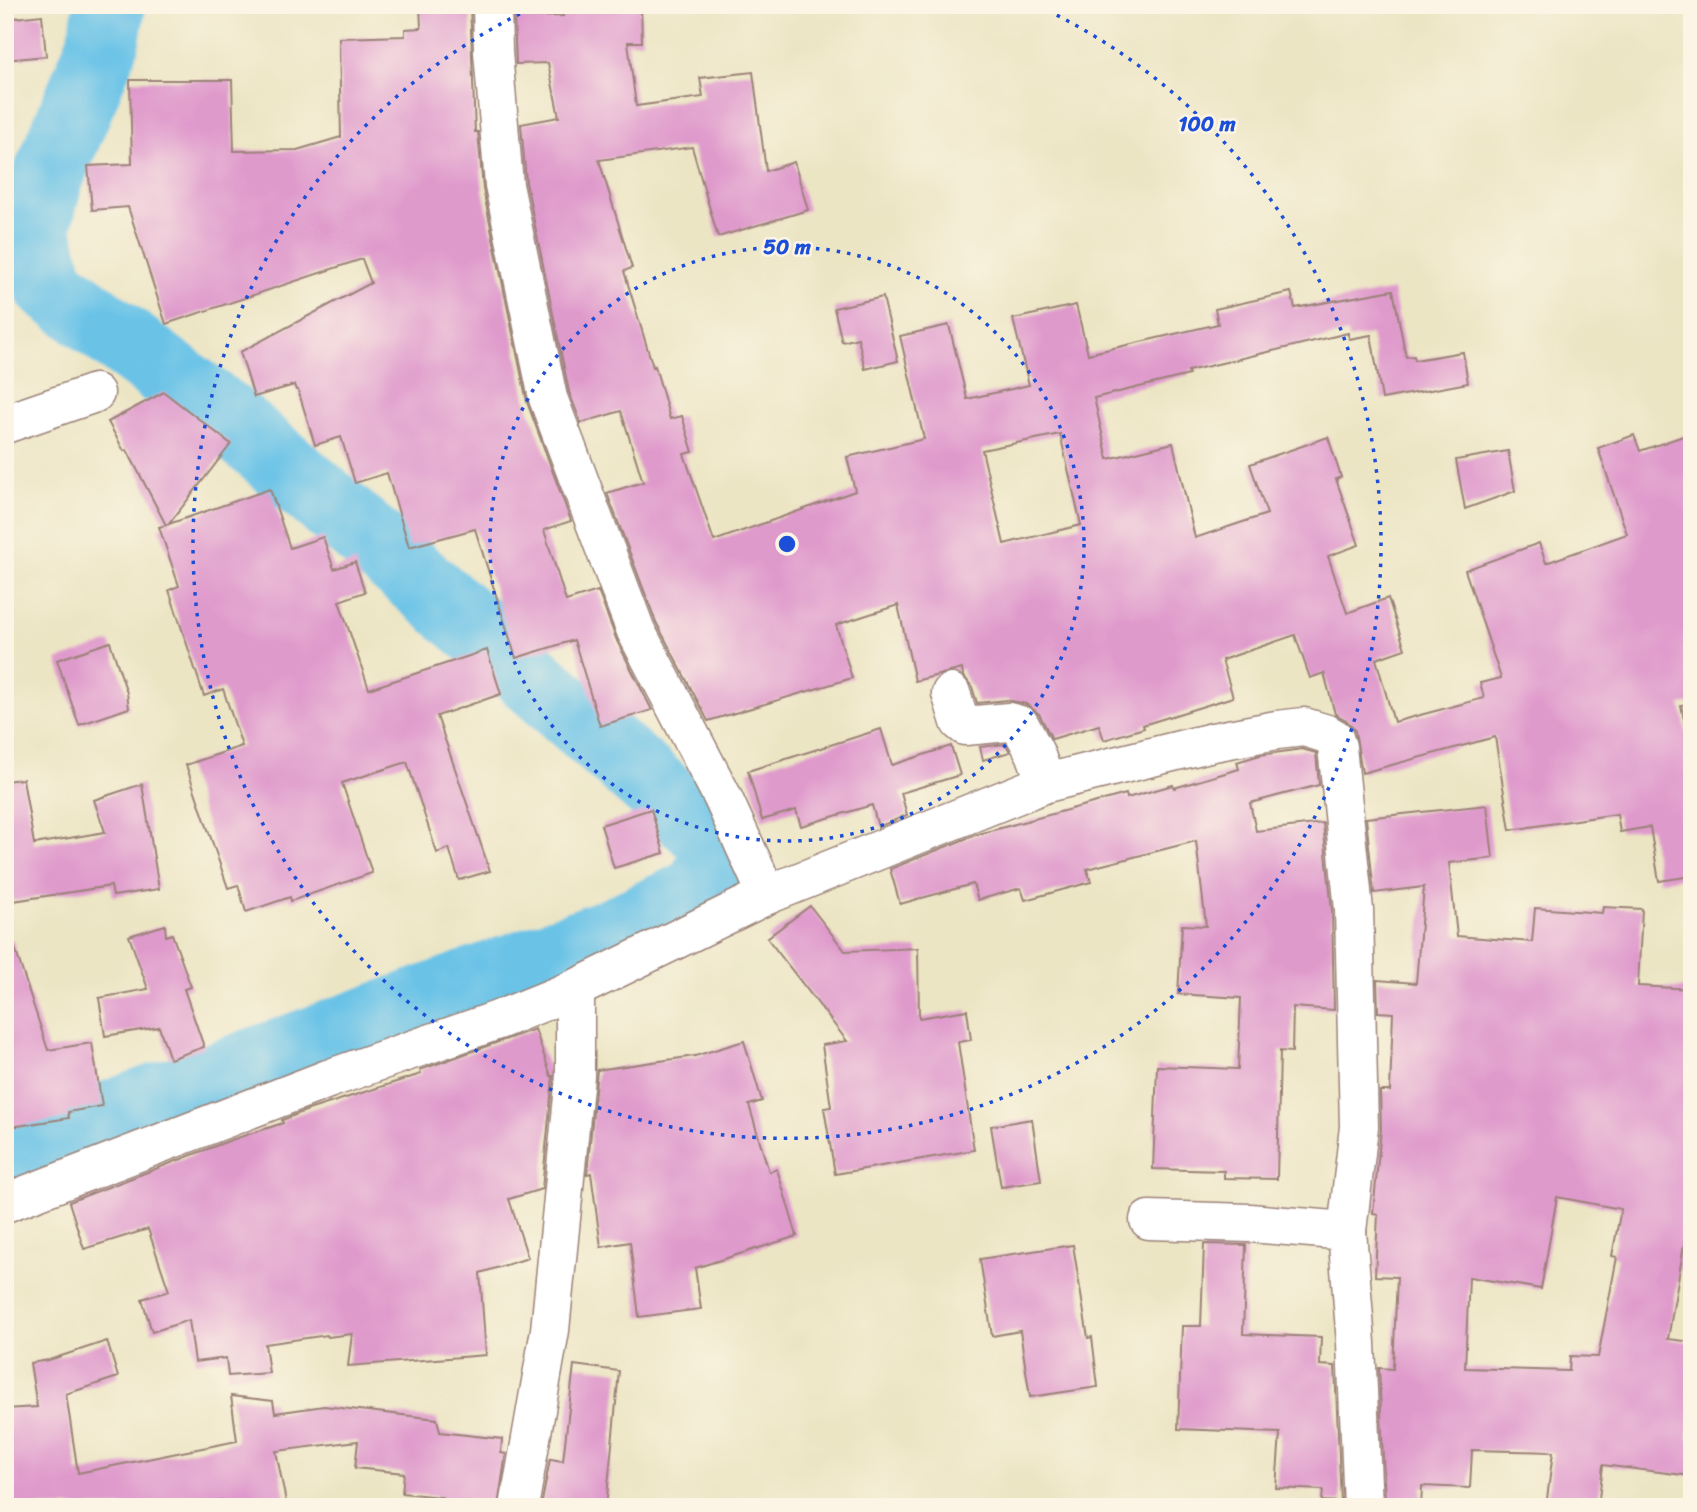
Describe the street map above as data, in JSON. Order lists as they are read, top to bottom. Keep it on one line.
{"rings":["100 m","50 m"]}
